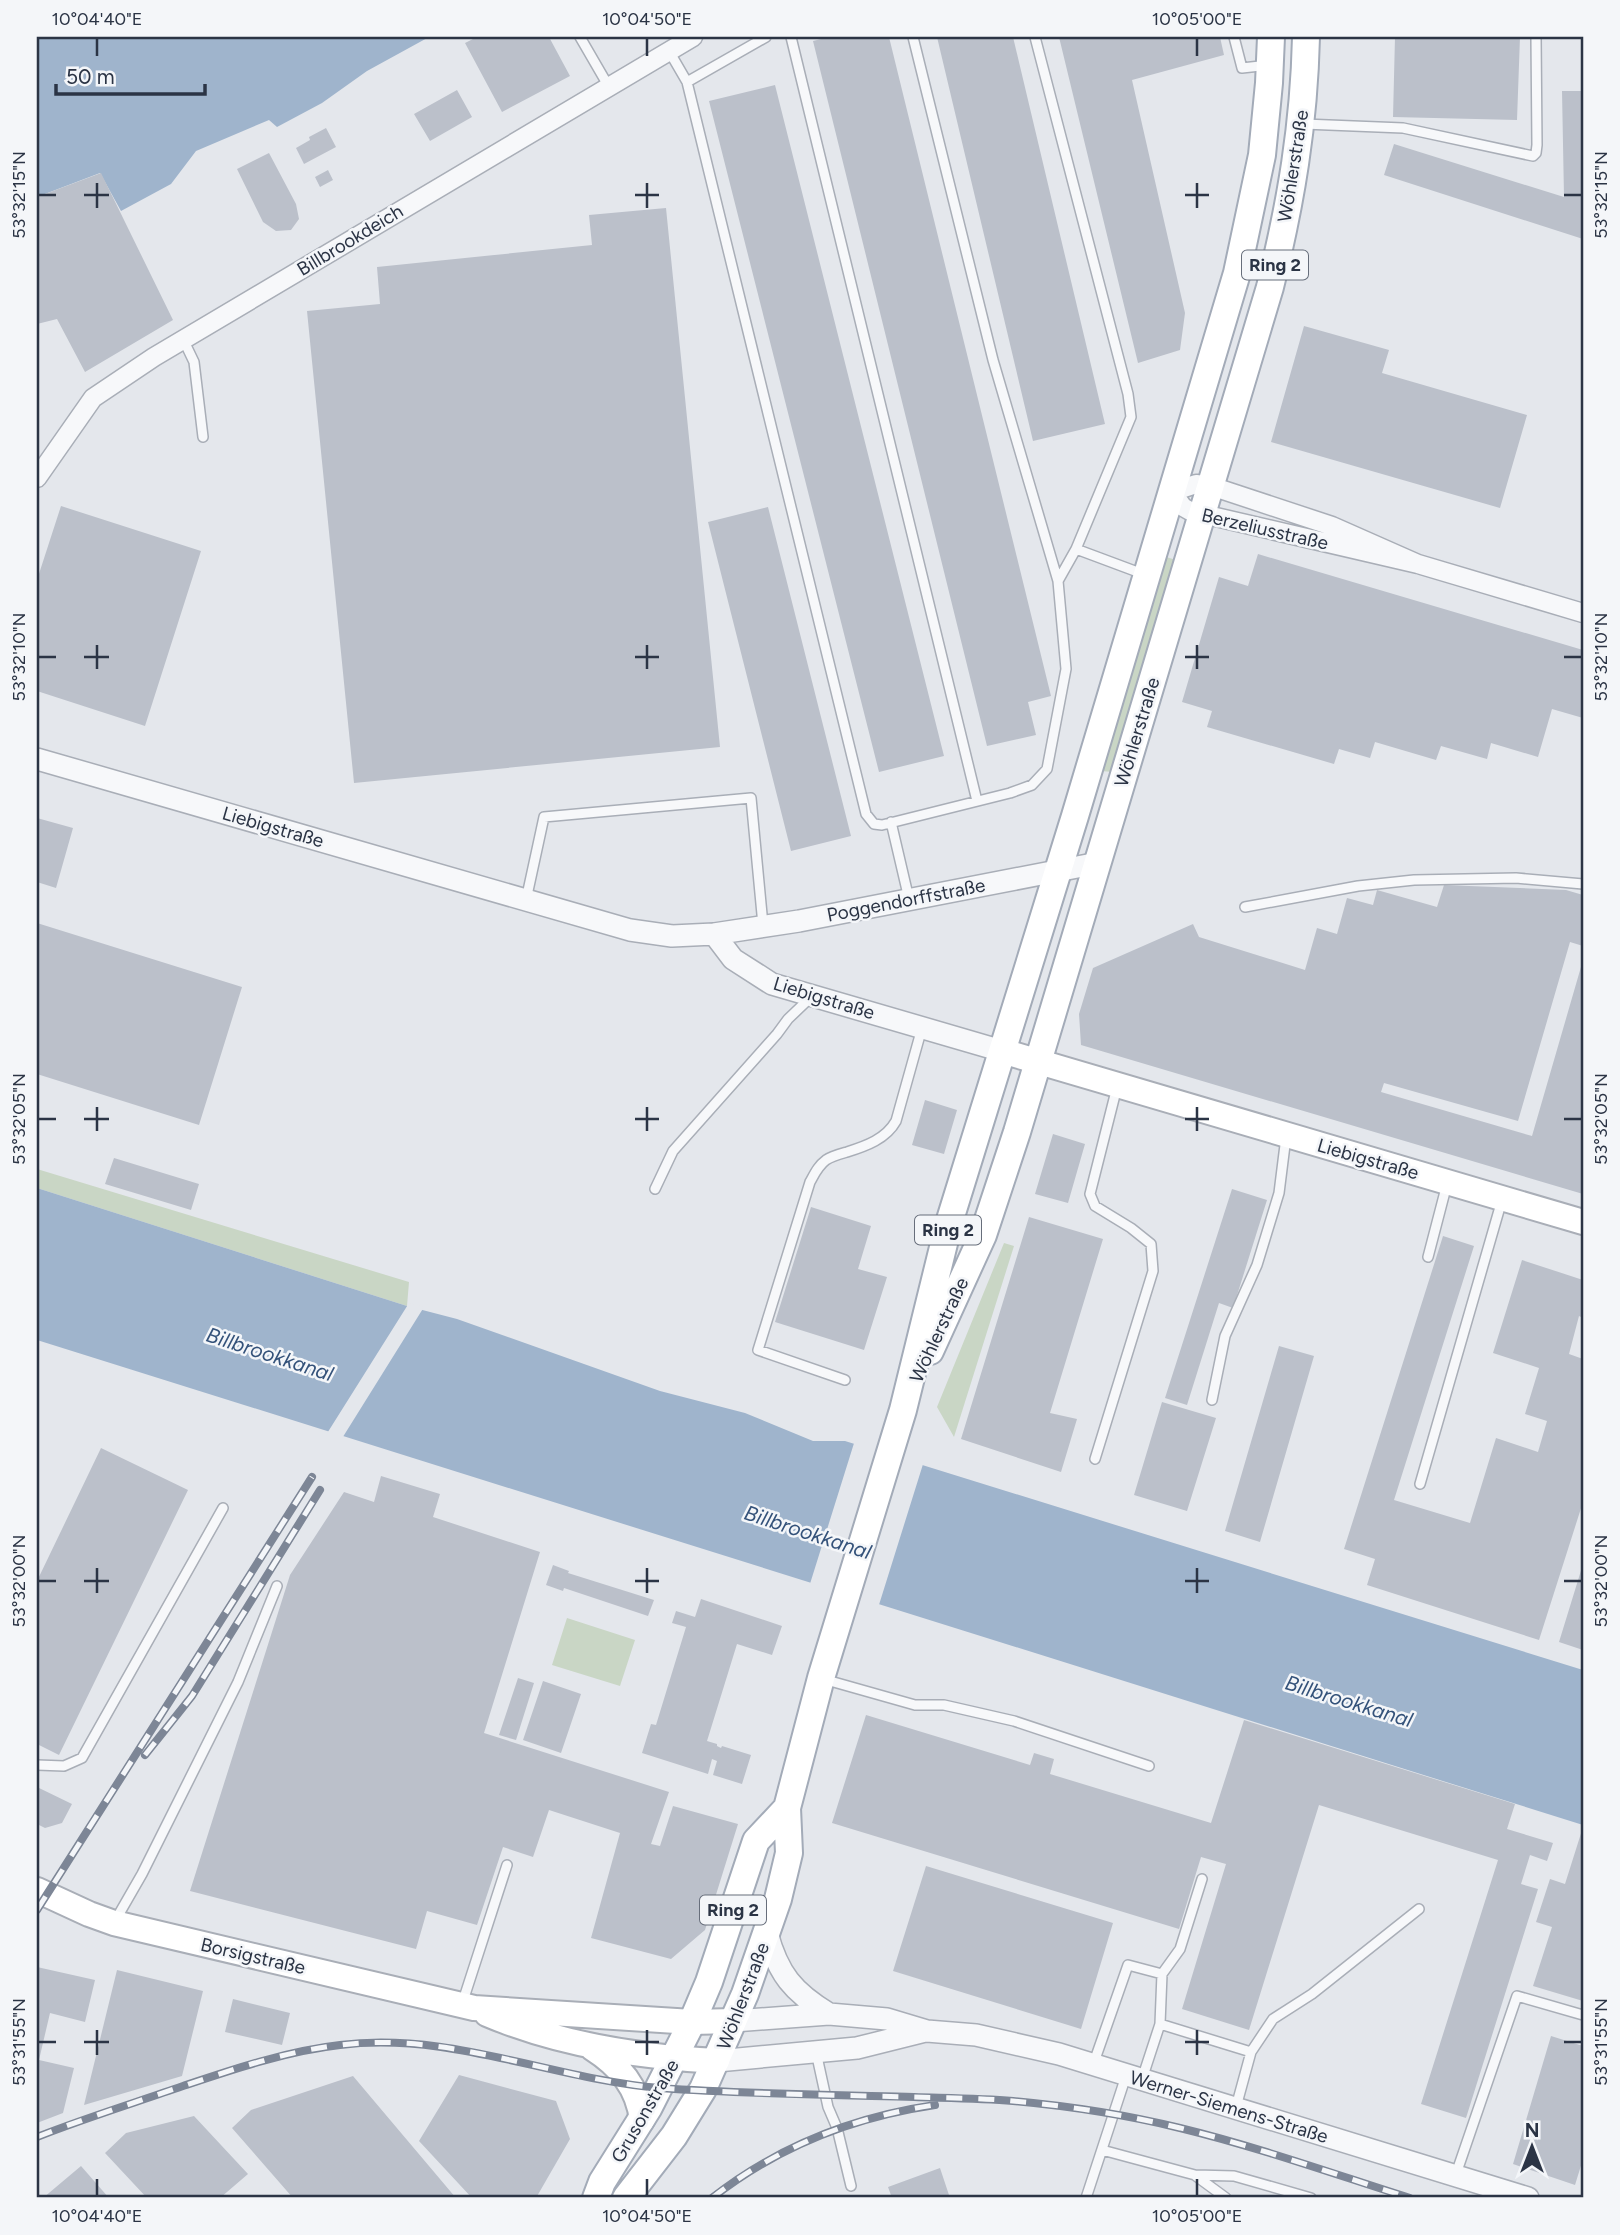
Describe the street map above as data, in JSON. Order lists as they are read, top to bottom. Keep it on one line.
{"streets":{"main road":["Wöhlerstraße","Ring 2","Liebigstraße","Borsigstraße","Grusonstraße"],"street":["Billbrookdeich","Berzeliusstraße","Poggendorffstraße","Werner-Siemens-Straße"]},"crossings":[["Wöhlerstraße","Berzeliusstraße"],["Wöhlerstraße","Liebigstraße"],["Wöhlerstraße","Poggendorffstraße"],["Wöhlerstraße","Borsigstraße"],["Wöhlerstraße","Werner-Siemens-Straße"],["Wöhlerstraße","Grusonstraße"],["Liebigstraße","Poggendorffstraße"],["Borsigstraße","Werner-Siemens-Straße"],["Borsigstraße","Grusonstraße"],["Werner-Siemens-Straße","Grusonstraße"]],"water":["Billbrookkanal"],"scale_bar":"50 m","north":"top","coordinates":["10°04'40\"E","10°04'50\"E","10°05'00\"E","53°32'15\"N","53°32'10\"N","53°32'05\"N","53°32'00\"N","53°31'55\"N"]}
